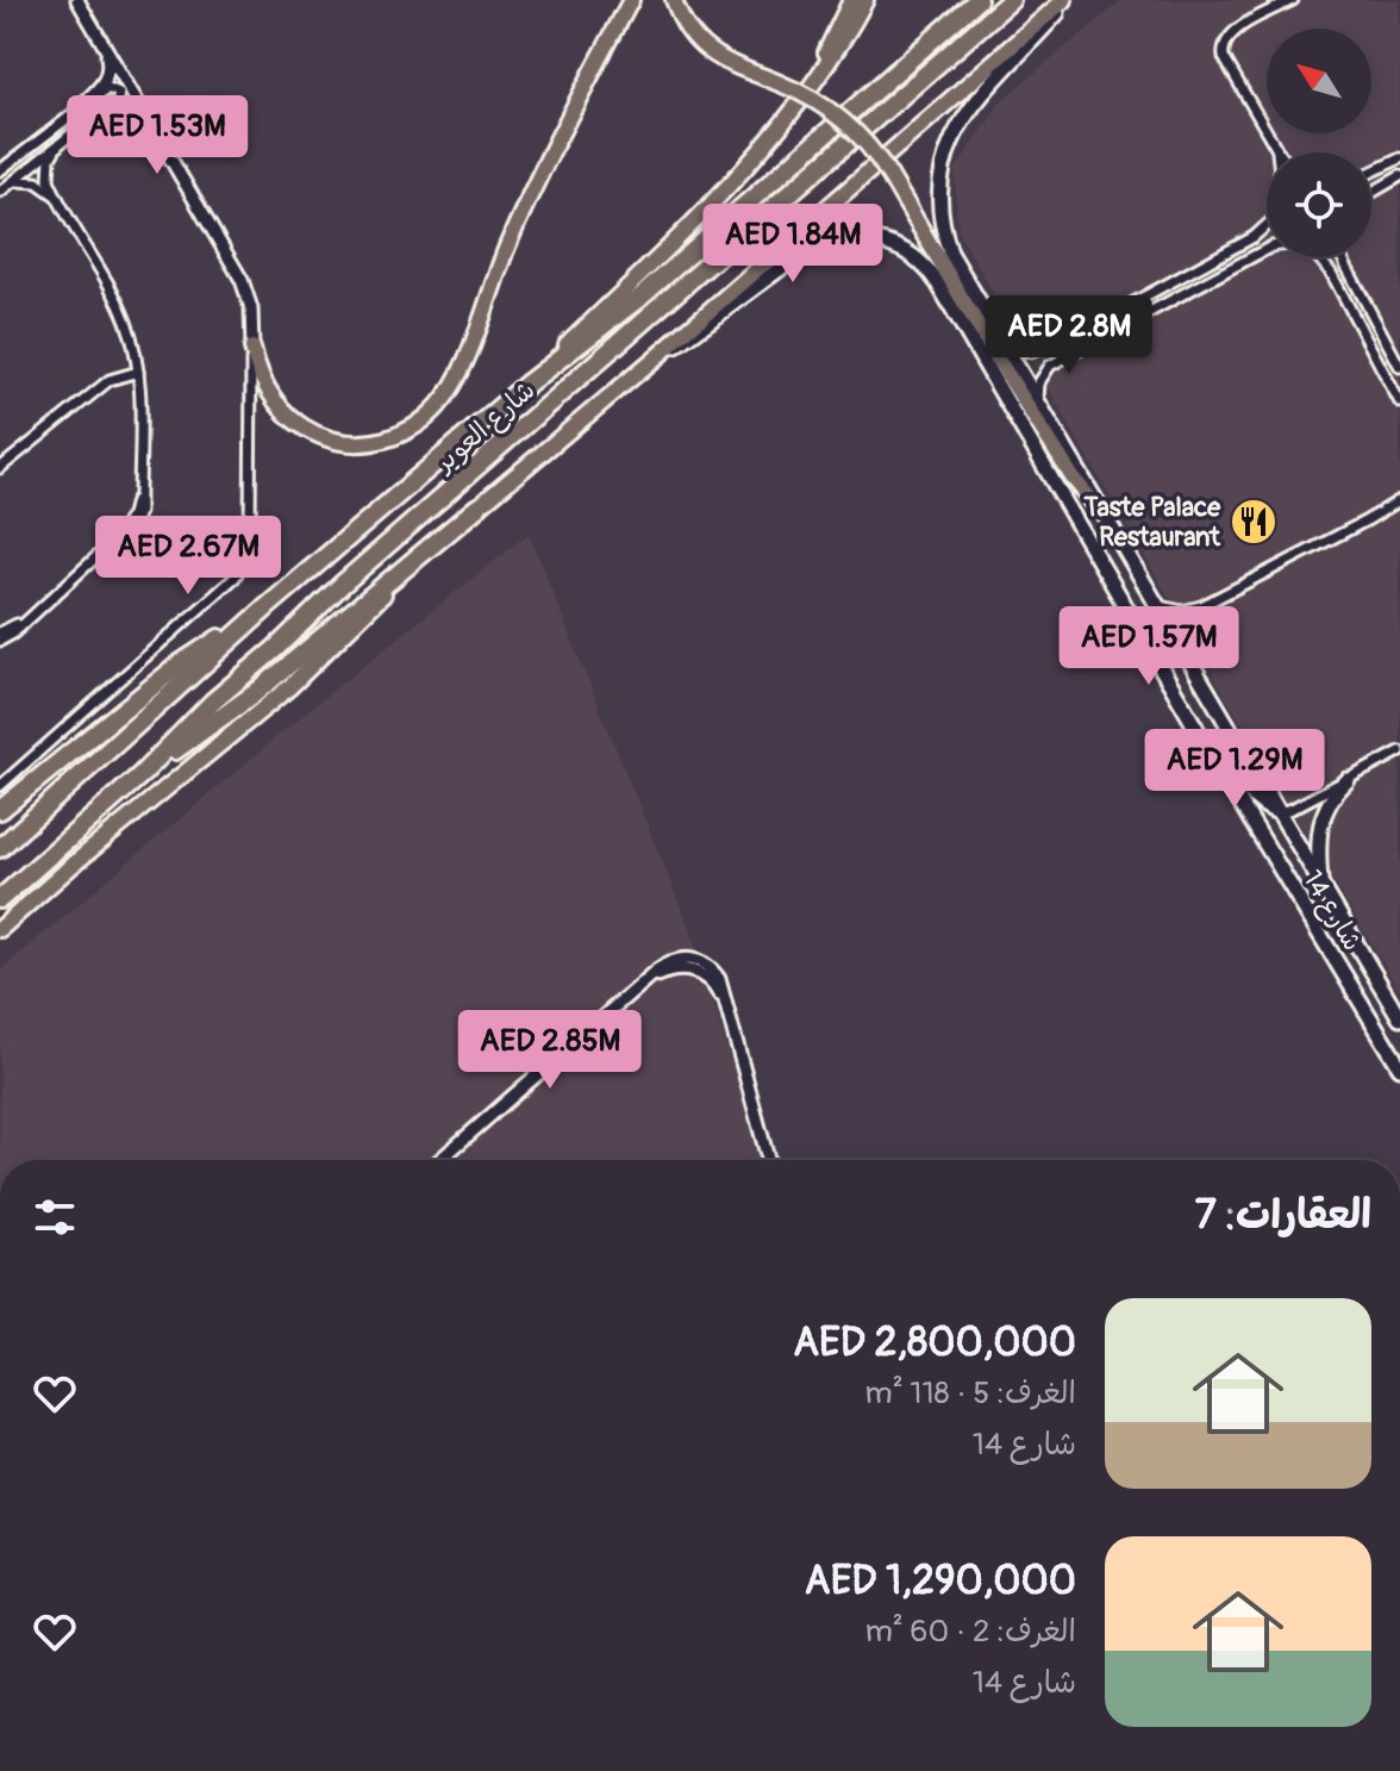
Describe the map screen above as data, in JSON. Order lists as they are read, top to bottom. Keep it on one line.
{"streets":{"highway":["شارع العوير"],"main road":["شارع 14"]},"places":{"restaurant":["Taste Palace Restaurant"]},"north":"top left","page":{"price":["AED 1.53M","AED 1.84M","AED 2.8M","AED 2.67M","AED 1.57M","AED 1.29M","AED 2.85M"],"heading":"العقارات: 7","list":[{"name":"AED 2,800,000","note":"الغرف: 5 · 118 m² · شارع 14"},{"name":"AED 1,290,000","note":"الغرف: 2 · 60 m² · شارع 14"}]}}
